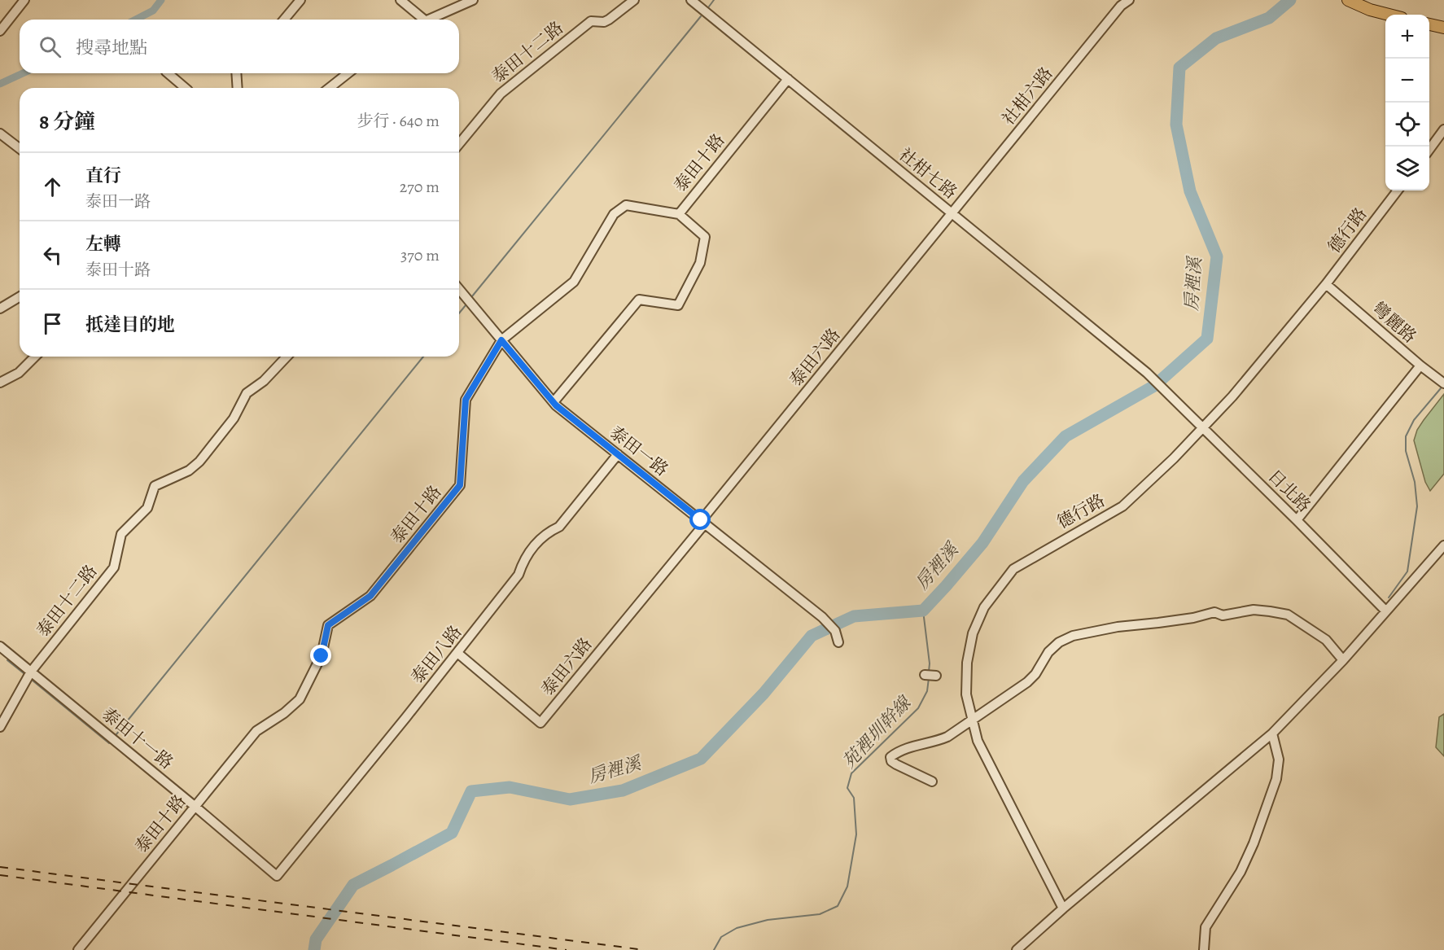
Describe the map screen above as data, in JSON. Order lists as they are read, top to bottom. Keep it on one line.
{"streets":{"street":["泰田十二路","社柑六路","泰田十路","社柑七路","德行路","彎麗路","泰田六路","泰田一路","日北路","泰田八路","泰田十一路"]},"crossings":[["泰田十二路","泰田十一路"],["社柑六路","社柑七路"],["社柑六路","泰田六路"],["泰田十路","社柑七路"],["泰田十路","泰田一路"],["泰田十路","泰田十一路"],["社柑七路","泰田六路"],["社柑七路","日北路"],["德行路","彎麗路"],["德行路","日北路"],["泰田六路","泰田一路"],["泰田六路","泰田八路"],["泰田一路","泰田八路"],["泰田八路","泰田十一路"]],"water":["房裡溪","苑裡圳幹線"],"page":{"map_buttons":["+","−"],"search":"搜尋地點","heading":["8 分鐘","步行 · 640 m"],"list":[["直行","泰田一路","270 m"],["左轉","泰田十路","370 m"],"抵達目的地"]}}
